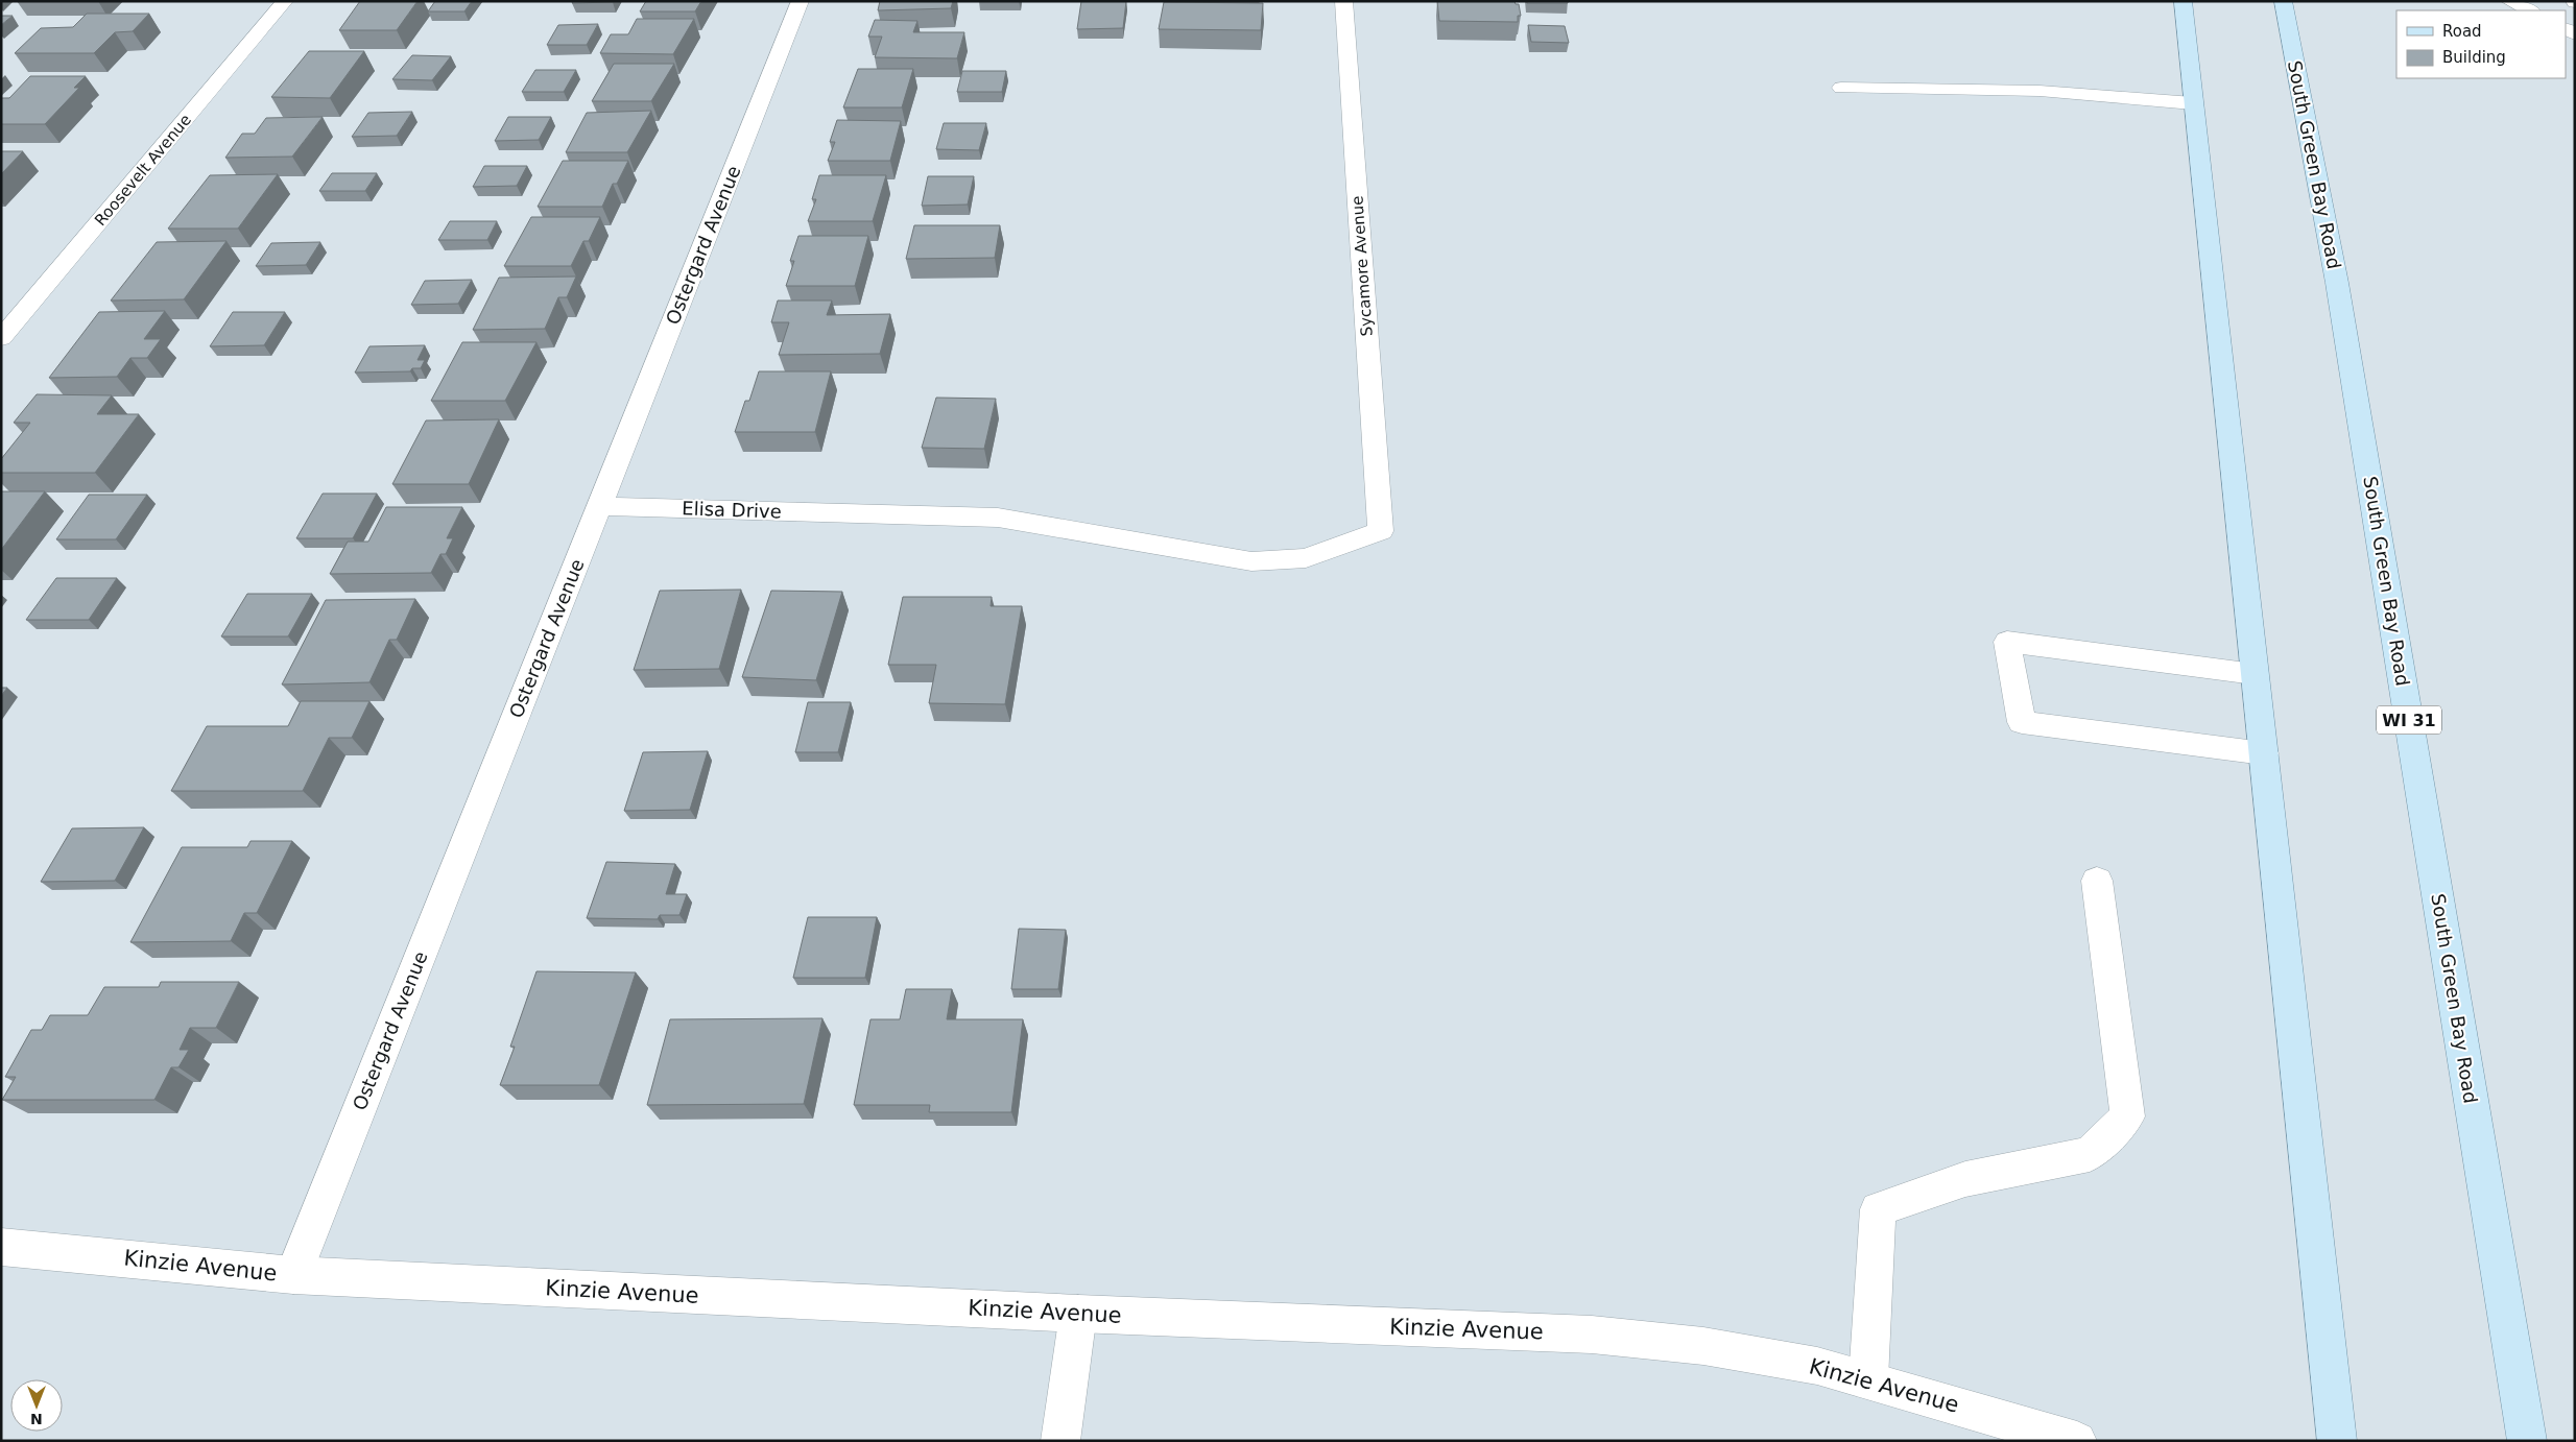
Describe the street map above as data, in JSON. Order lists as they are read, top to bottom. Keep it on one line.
{"streets":{"main road":["South Green Bay Road","WI 31"],"street":["Roosevelt Avenue","Ostergard Avenue","Sycamore Avenue","Elisa Drive","Kinzie Avenue"]},"crossings":[["Ostergard Avenue","Elisa Drive"],["Ostergard Avenue","Kinzie Avenue"],["Sycamore Avenue","Elisa Drive"]],"legend":["Road","Building"],"north":"bottom"}
